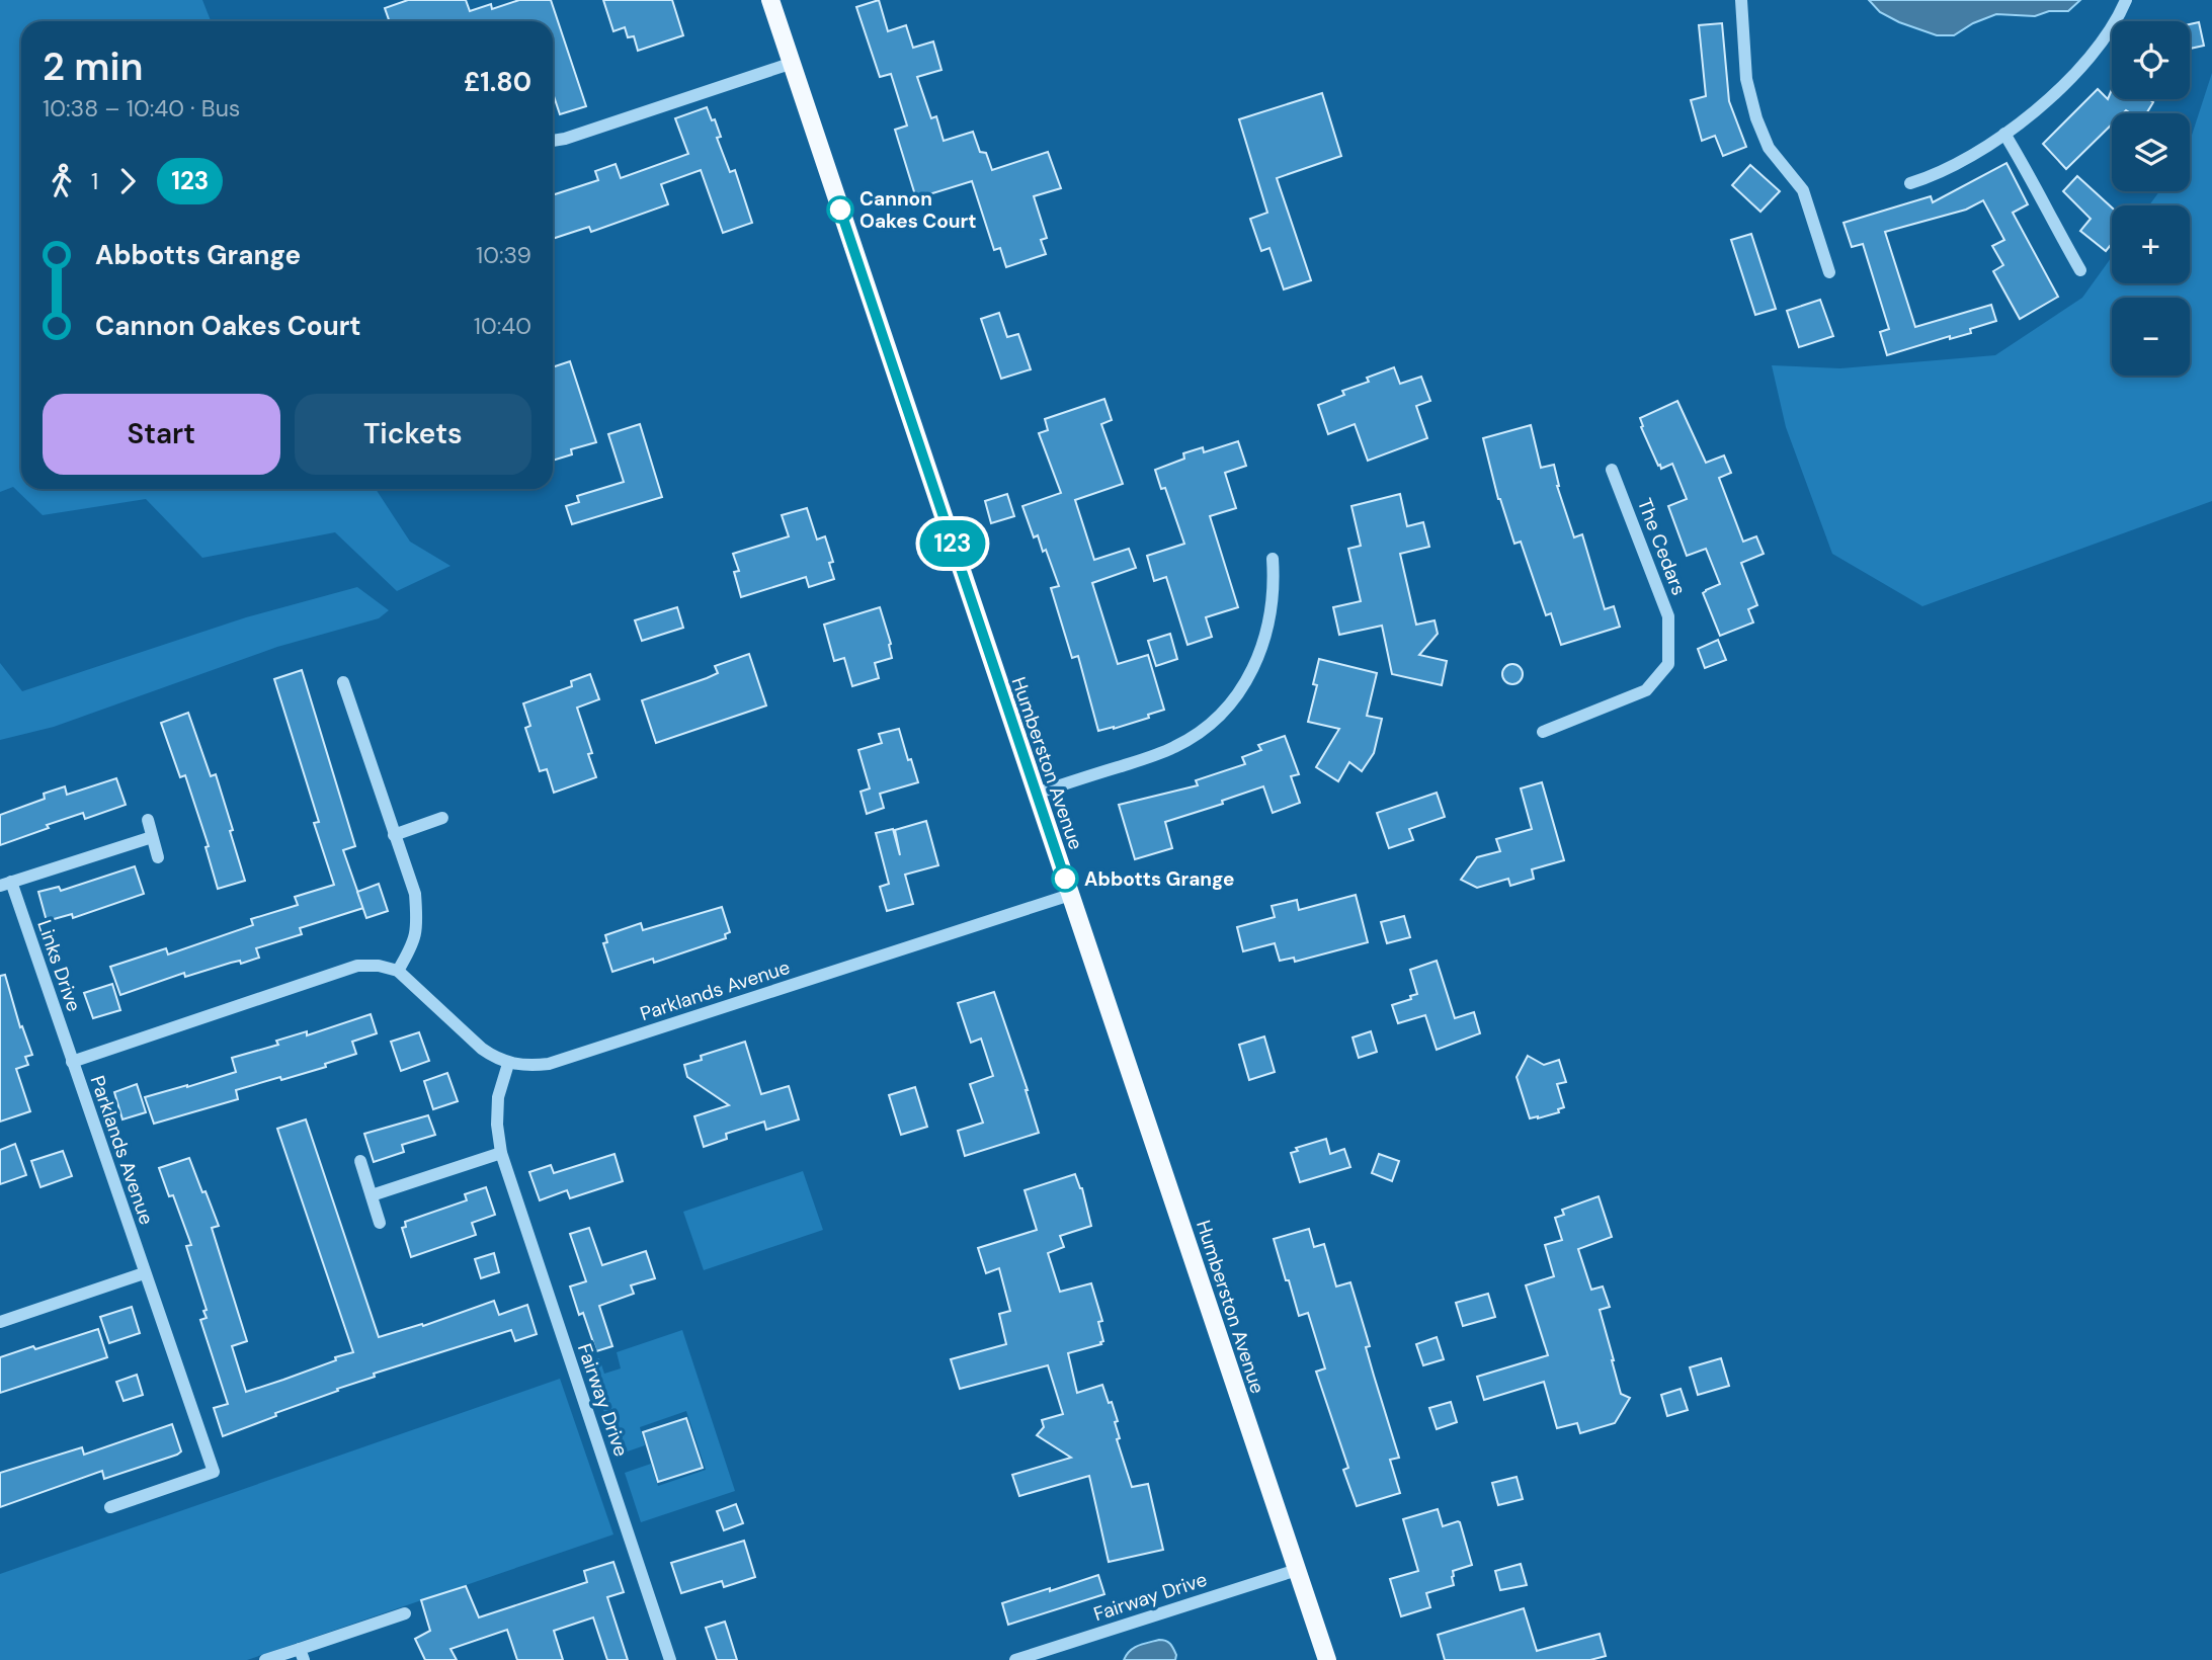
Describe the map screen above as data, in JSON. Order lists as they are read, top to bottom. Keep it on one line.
{"streets":{"main road":["Humberston Avenue"],"street":["The Cedars","Links Drive","Parklands Avenue","Fairway Drive"]},"crossings":[["Humberston Avenue","Parklands Avenue"],["Humberston Avenue","Fairway Drive"],["Links Drive","Parklands Avenue"],["Parklands Avenue","Fairway Drive"]],"places":["Cannon Oakes Court","Abbotts Grange"],"lines":["bus line 123"],"page":{"on_map":"123","map_buttons":["+","−"],"heading":["2 min","10:38 – 10:40 · Bus","£1.80"],"legs":["1","123"],"list":[{"name":"Abbotts Grange","value":"10:39"},{"name":"Cannon Oakes Court","value":"10:40"}],"buttons":["Start","Tickets"]}}
